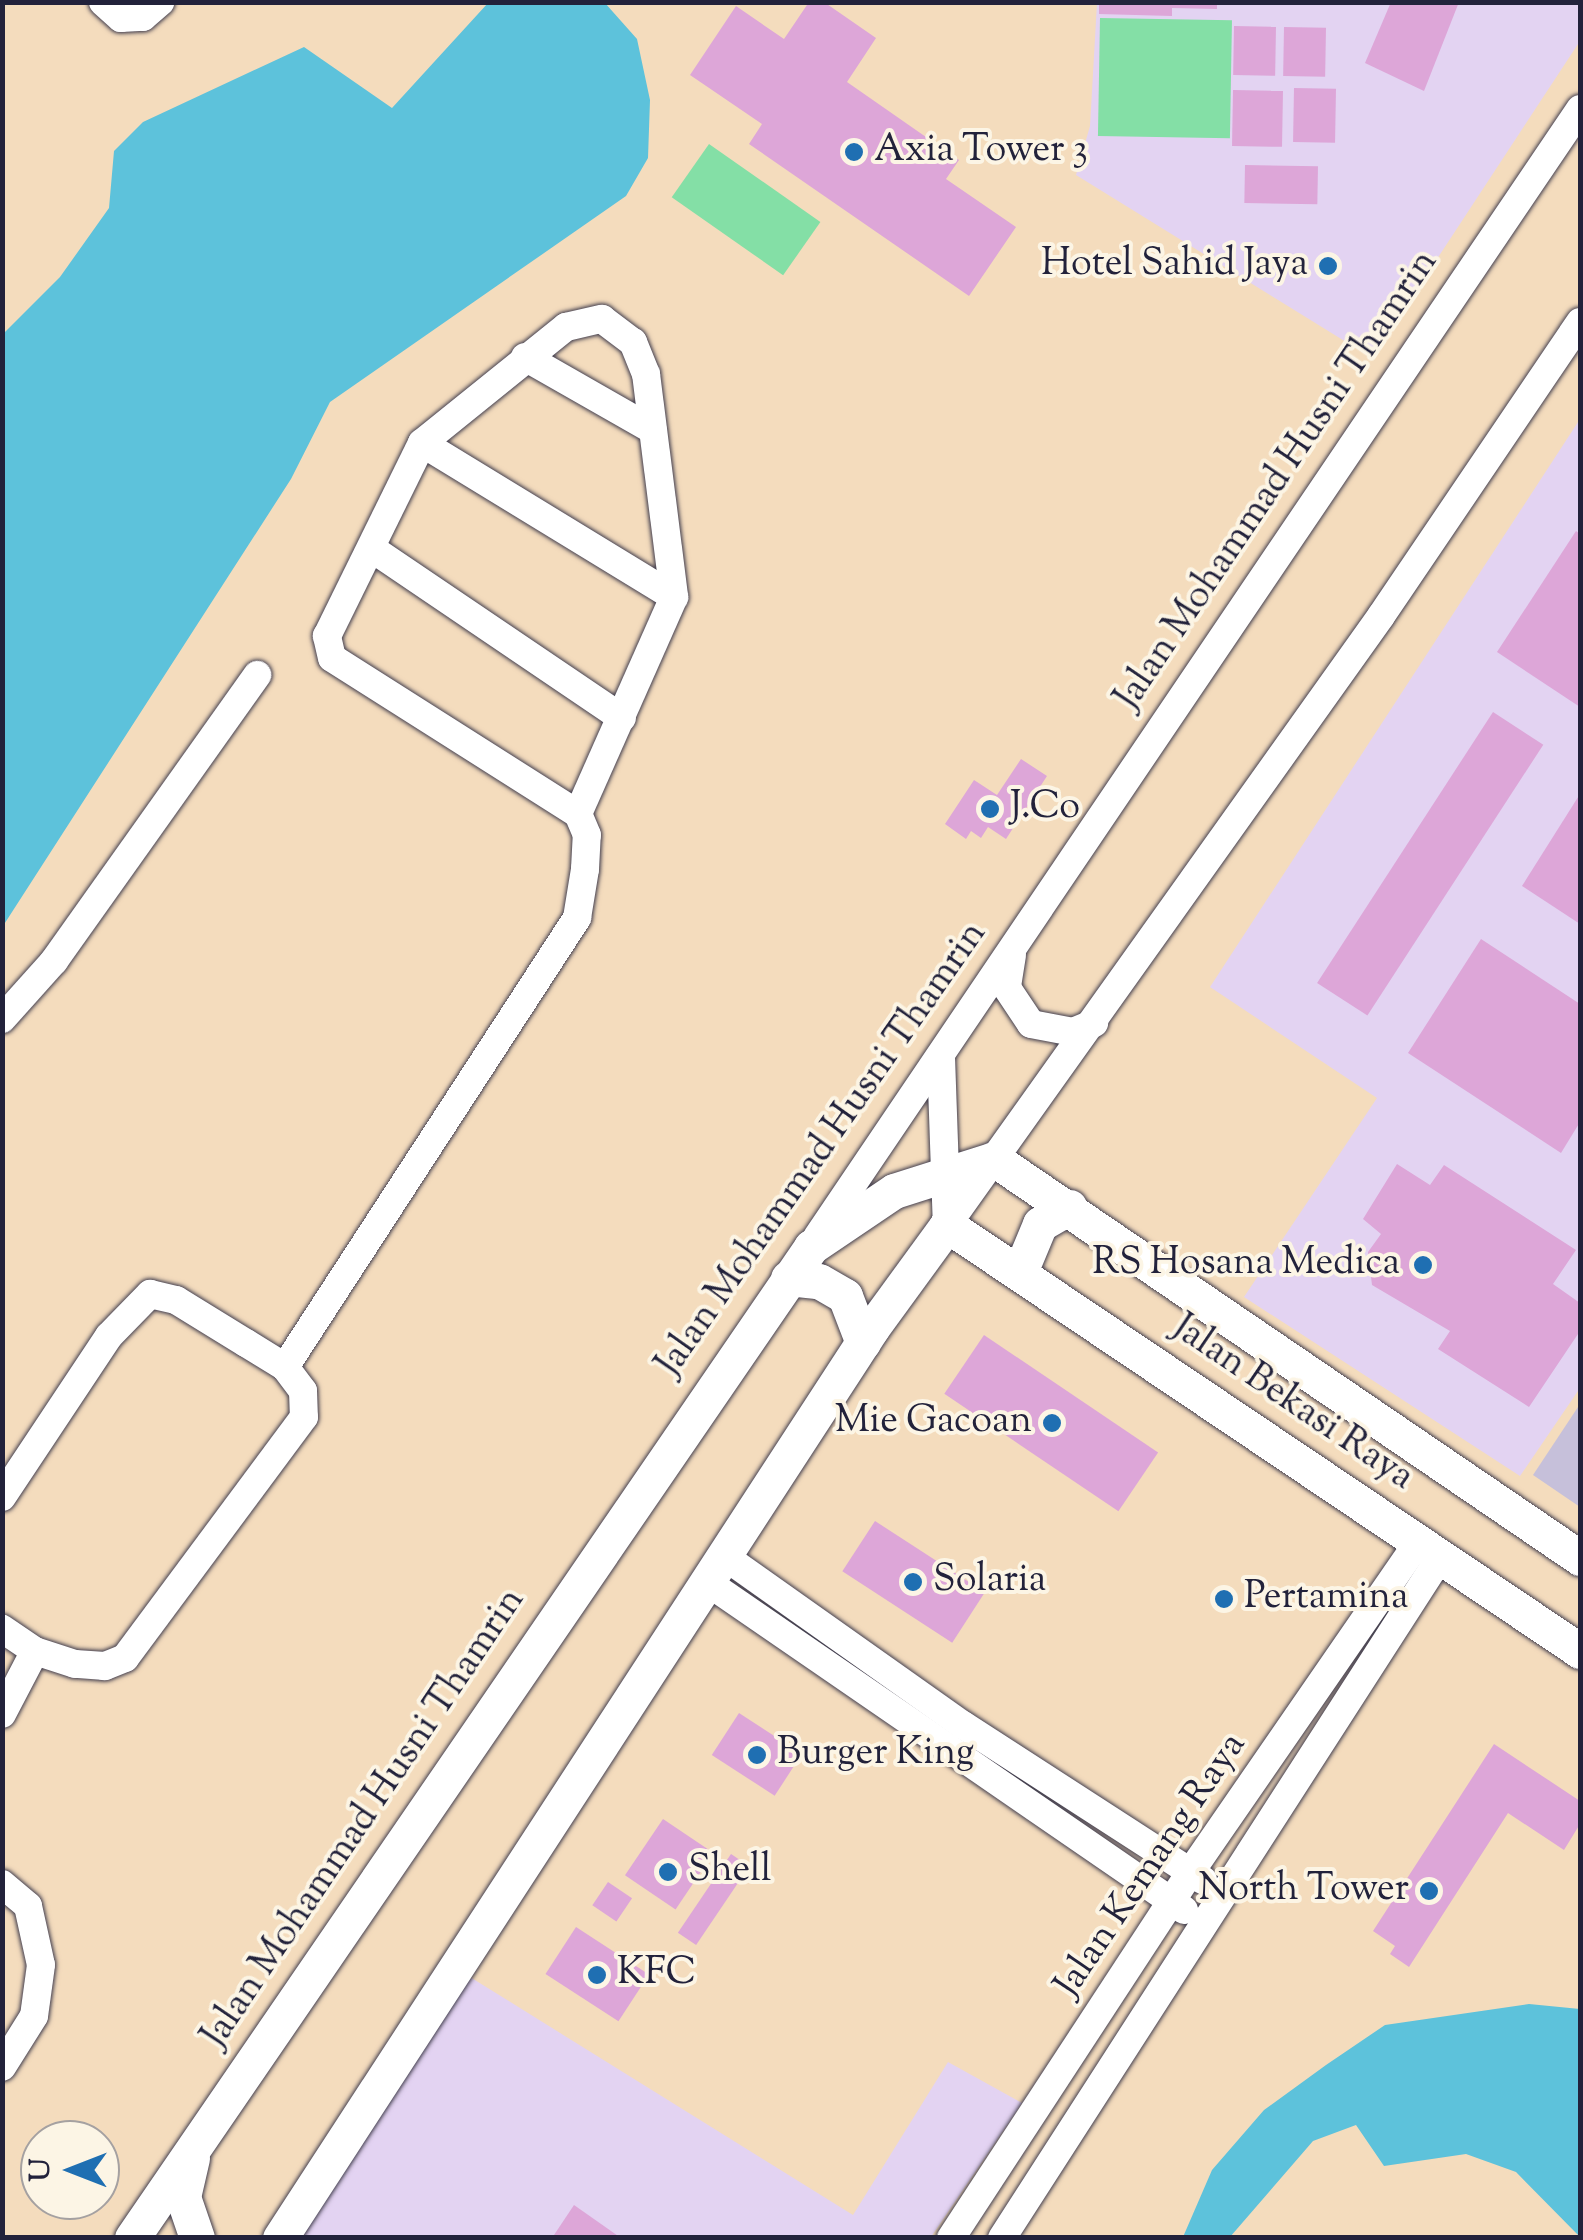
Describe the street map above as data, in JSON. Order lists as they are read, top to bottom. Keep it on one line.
{"streets":{"main road":["Jalan Mohammad Husni Thamrin","Jalan Bekasi Raya"],"street":["Jalan Kemang Raya"]},"crossings":[["Jalan Bekasi Raya","Jalan Kemang Raya"]],"places":["Axia Tower 3","Hotel Sahid Jaya","J.Co","RS Hosana Medica","Mie Gacoan","Solaria","Pertamina","Burger King","Shell","North Tower","KFC"],"north":"left"}
